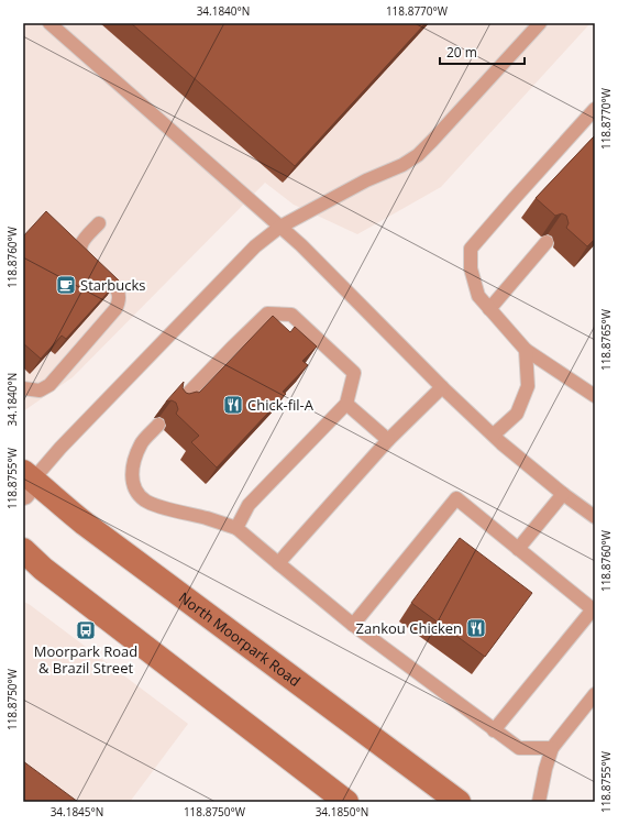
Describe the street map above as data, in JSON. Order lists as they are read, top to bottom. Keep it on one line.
{"streets":{"main road":["North Moorpark Road"]},"places":{"cafe":["Starbucks"],"restaurant":["Chick-fil-A","Zankou Chicken"],"bus stop":["Moorpark Road & Brazil Street"]},"scale_bar":"20 m","coordinates":["34.1840°N","118.8770°W","118.8760°W","118.8765°W","118.8755°W","118.8750°W","34.1845°N","34.1850°N"]}
